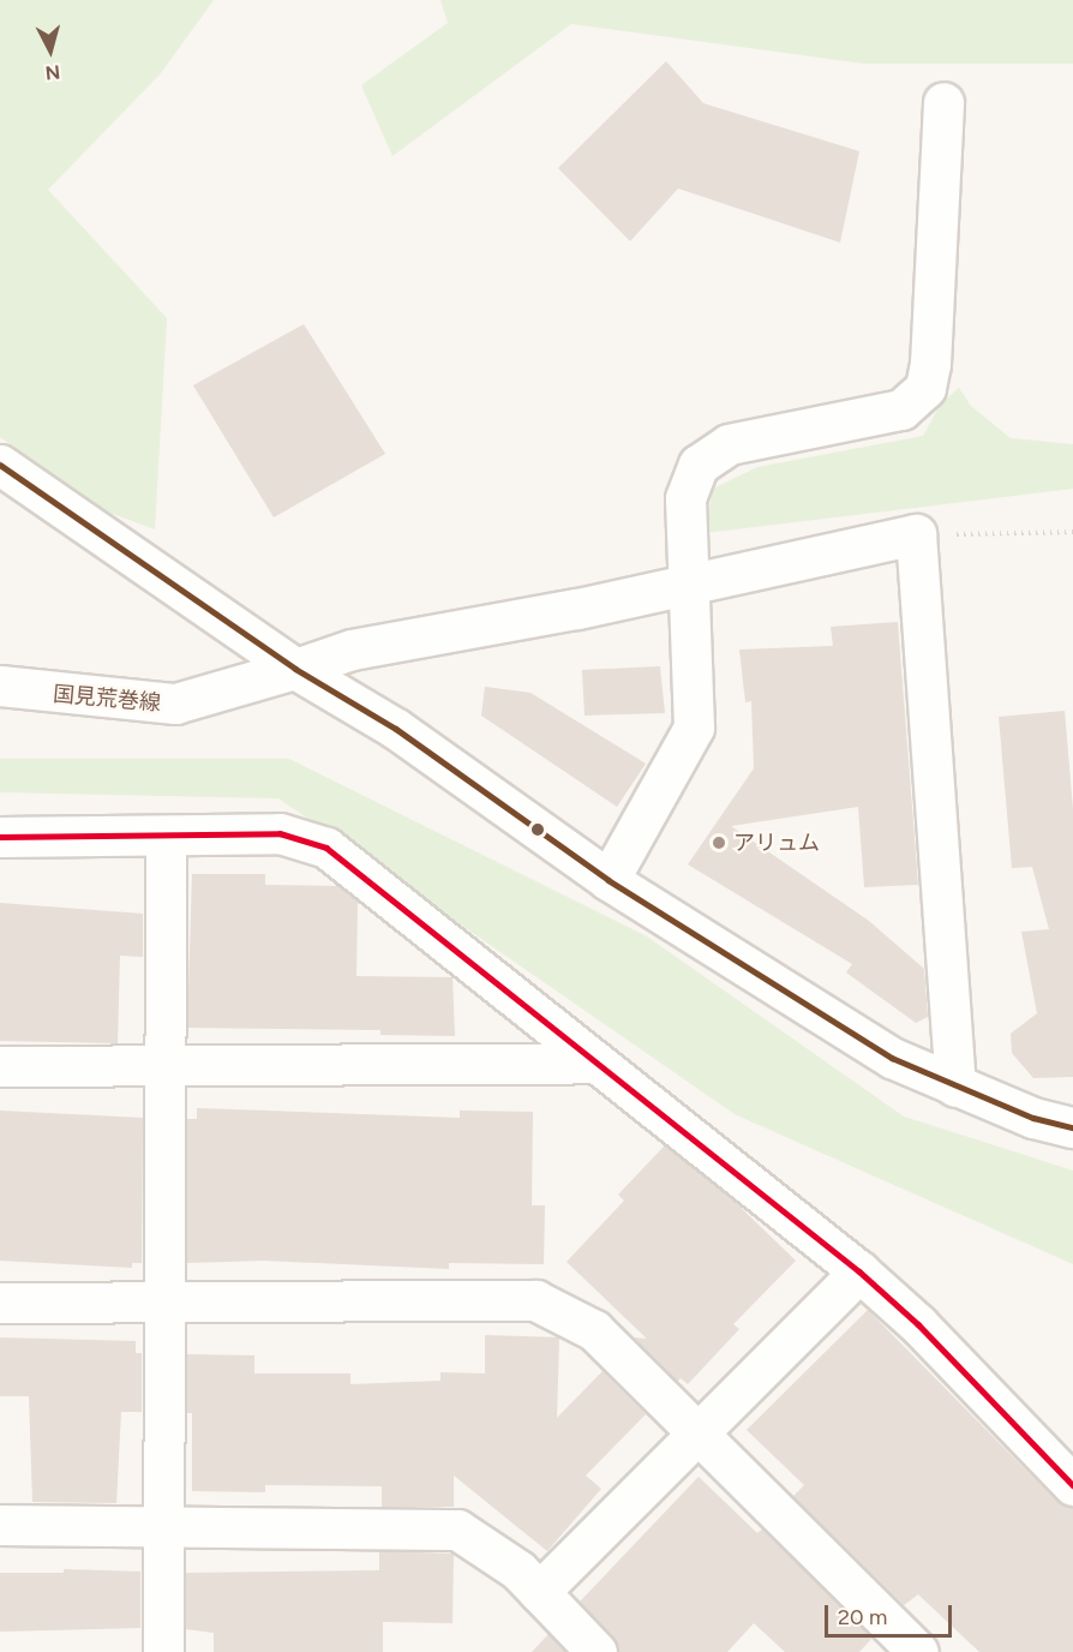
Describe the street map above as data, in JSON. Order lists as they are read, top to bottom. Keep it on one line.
{"streets":{"street":["国見荒巻線"]},"places":["アリュム"],"scale_bar":"20 m","north":"bottom"}
